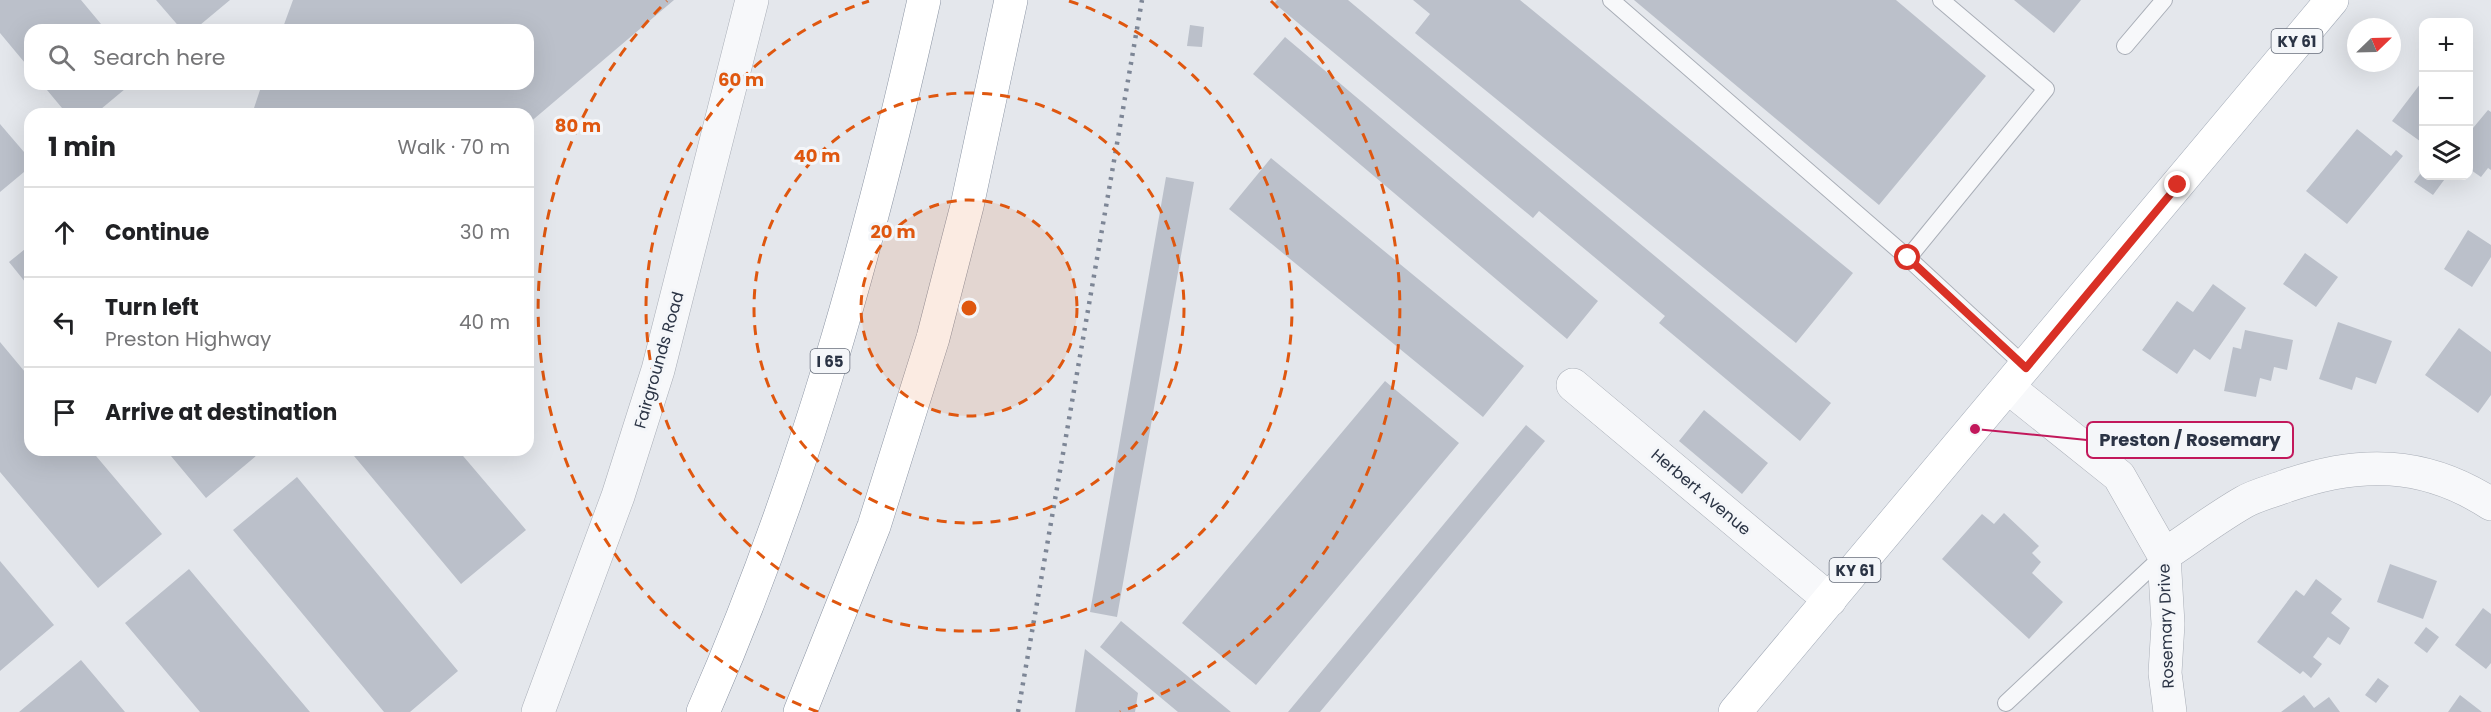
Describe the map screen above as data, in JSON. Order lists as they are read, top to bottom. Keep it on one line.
{"streets":{"main road":["KY 61","I 65"],"street":["Fairgrounds Road","Herbert Avenue","Rosemary Drive"]},"crossings":[["KY 61","Herbert Avenue"],["KY 61","Rosemary Drive"]],"places":["Preston / Rosemary"],"north":"top right","page":{"map_buttons":["+","−"],"search":"Search here","heading":["1 min","Walk · 70 m"],"list":[["Continue","30 m"],["Turn left","Preston Highway","40 m"],"Arrive at destination"]},"rings":["60 m","80 m","40 m","20 m"]}
